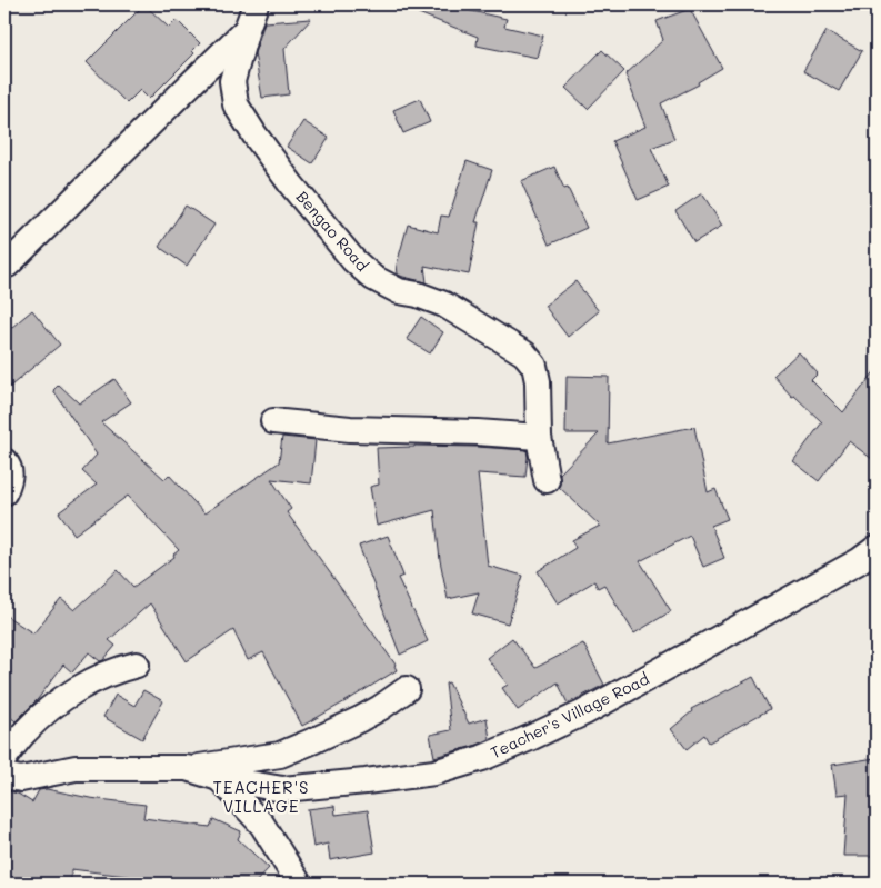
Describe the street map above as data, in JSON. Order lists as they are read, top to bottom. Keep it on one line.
{"streets":{"street":["Bengao Road","Teacher's Village Road"]},"districts":["TEACHER'S VILLAGE"]}
